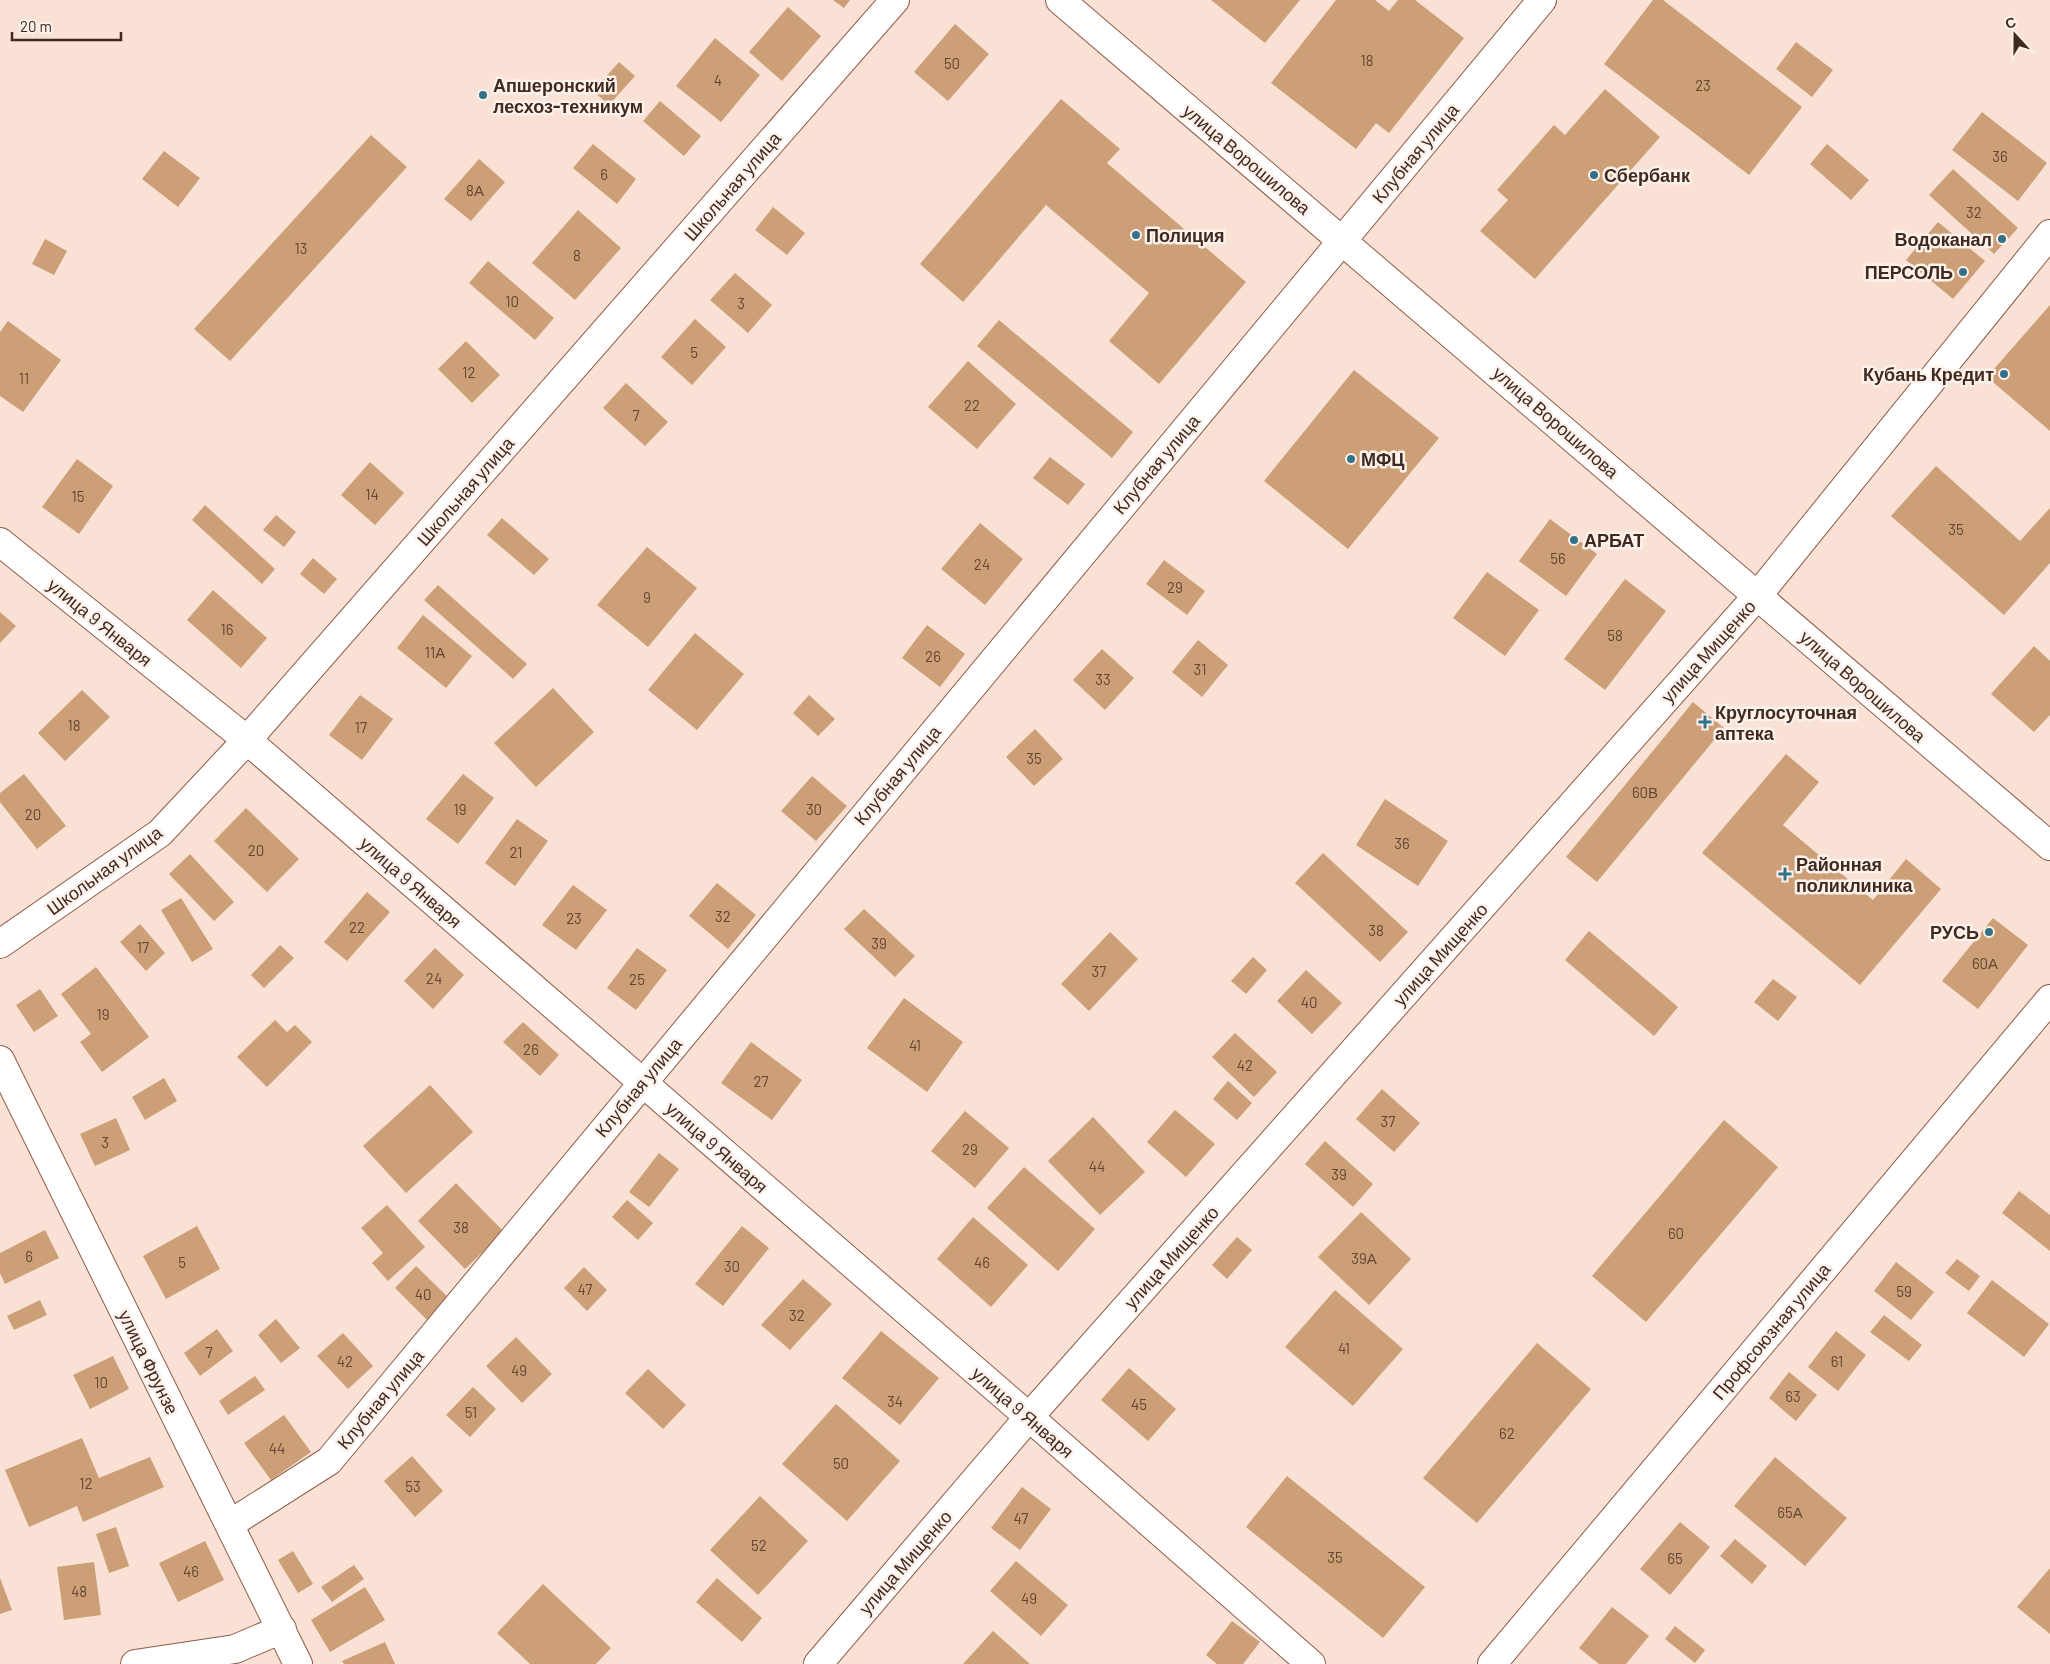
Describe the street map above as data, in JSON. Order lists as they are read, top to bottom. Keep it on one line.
{"streets":{"street":["Клубная улица","улица Ворошилова","Школьная улица","улица 9 Января","улица Мищенко","Профсоюзная улица","улица Фрунзе"]},"crossings":[["Клубная улица","улица Ворошилова"],["Клубная улица","улица 9 Января"],["Клубная улица","улица Фрунзе"],["улица Ворошилова","улица Мищенко"],["Школьная улица","улица 9 Января"],["улица 9 Января","улица Мищенко"]],"places":{"other":["Апшеронский лесхоз-техникум","Сбербанк","Полиция","Водоканал","ПЕРСОЛЬ","Кубань Кредит","МФЦ","АРБАТ","РУСЬ"],"health":["Круглосуточная аптека","Районная поликлиника"]},"house_numbers":["18","50","4","23","36","6","8А","32","13","8","10","3","5","12","11","22","7","14","15","35","56","24","29","9","16","58","11А","26","31","33","18","17","35","60В","19","30","20","36","20","21","32","23","22","38","39","17","60А","37","24","25","40","19","41","26","42","27","37","3","29","44","39","38","60","6","39А","5","46","30","47","59","40","32","41","7","42","61","49","10","63","34","45","51","62","44","50","12","53","65А","47","52","35","65","46","48","49"],"scale_bar":"20 m","north":"top"}
